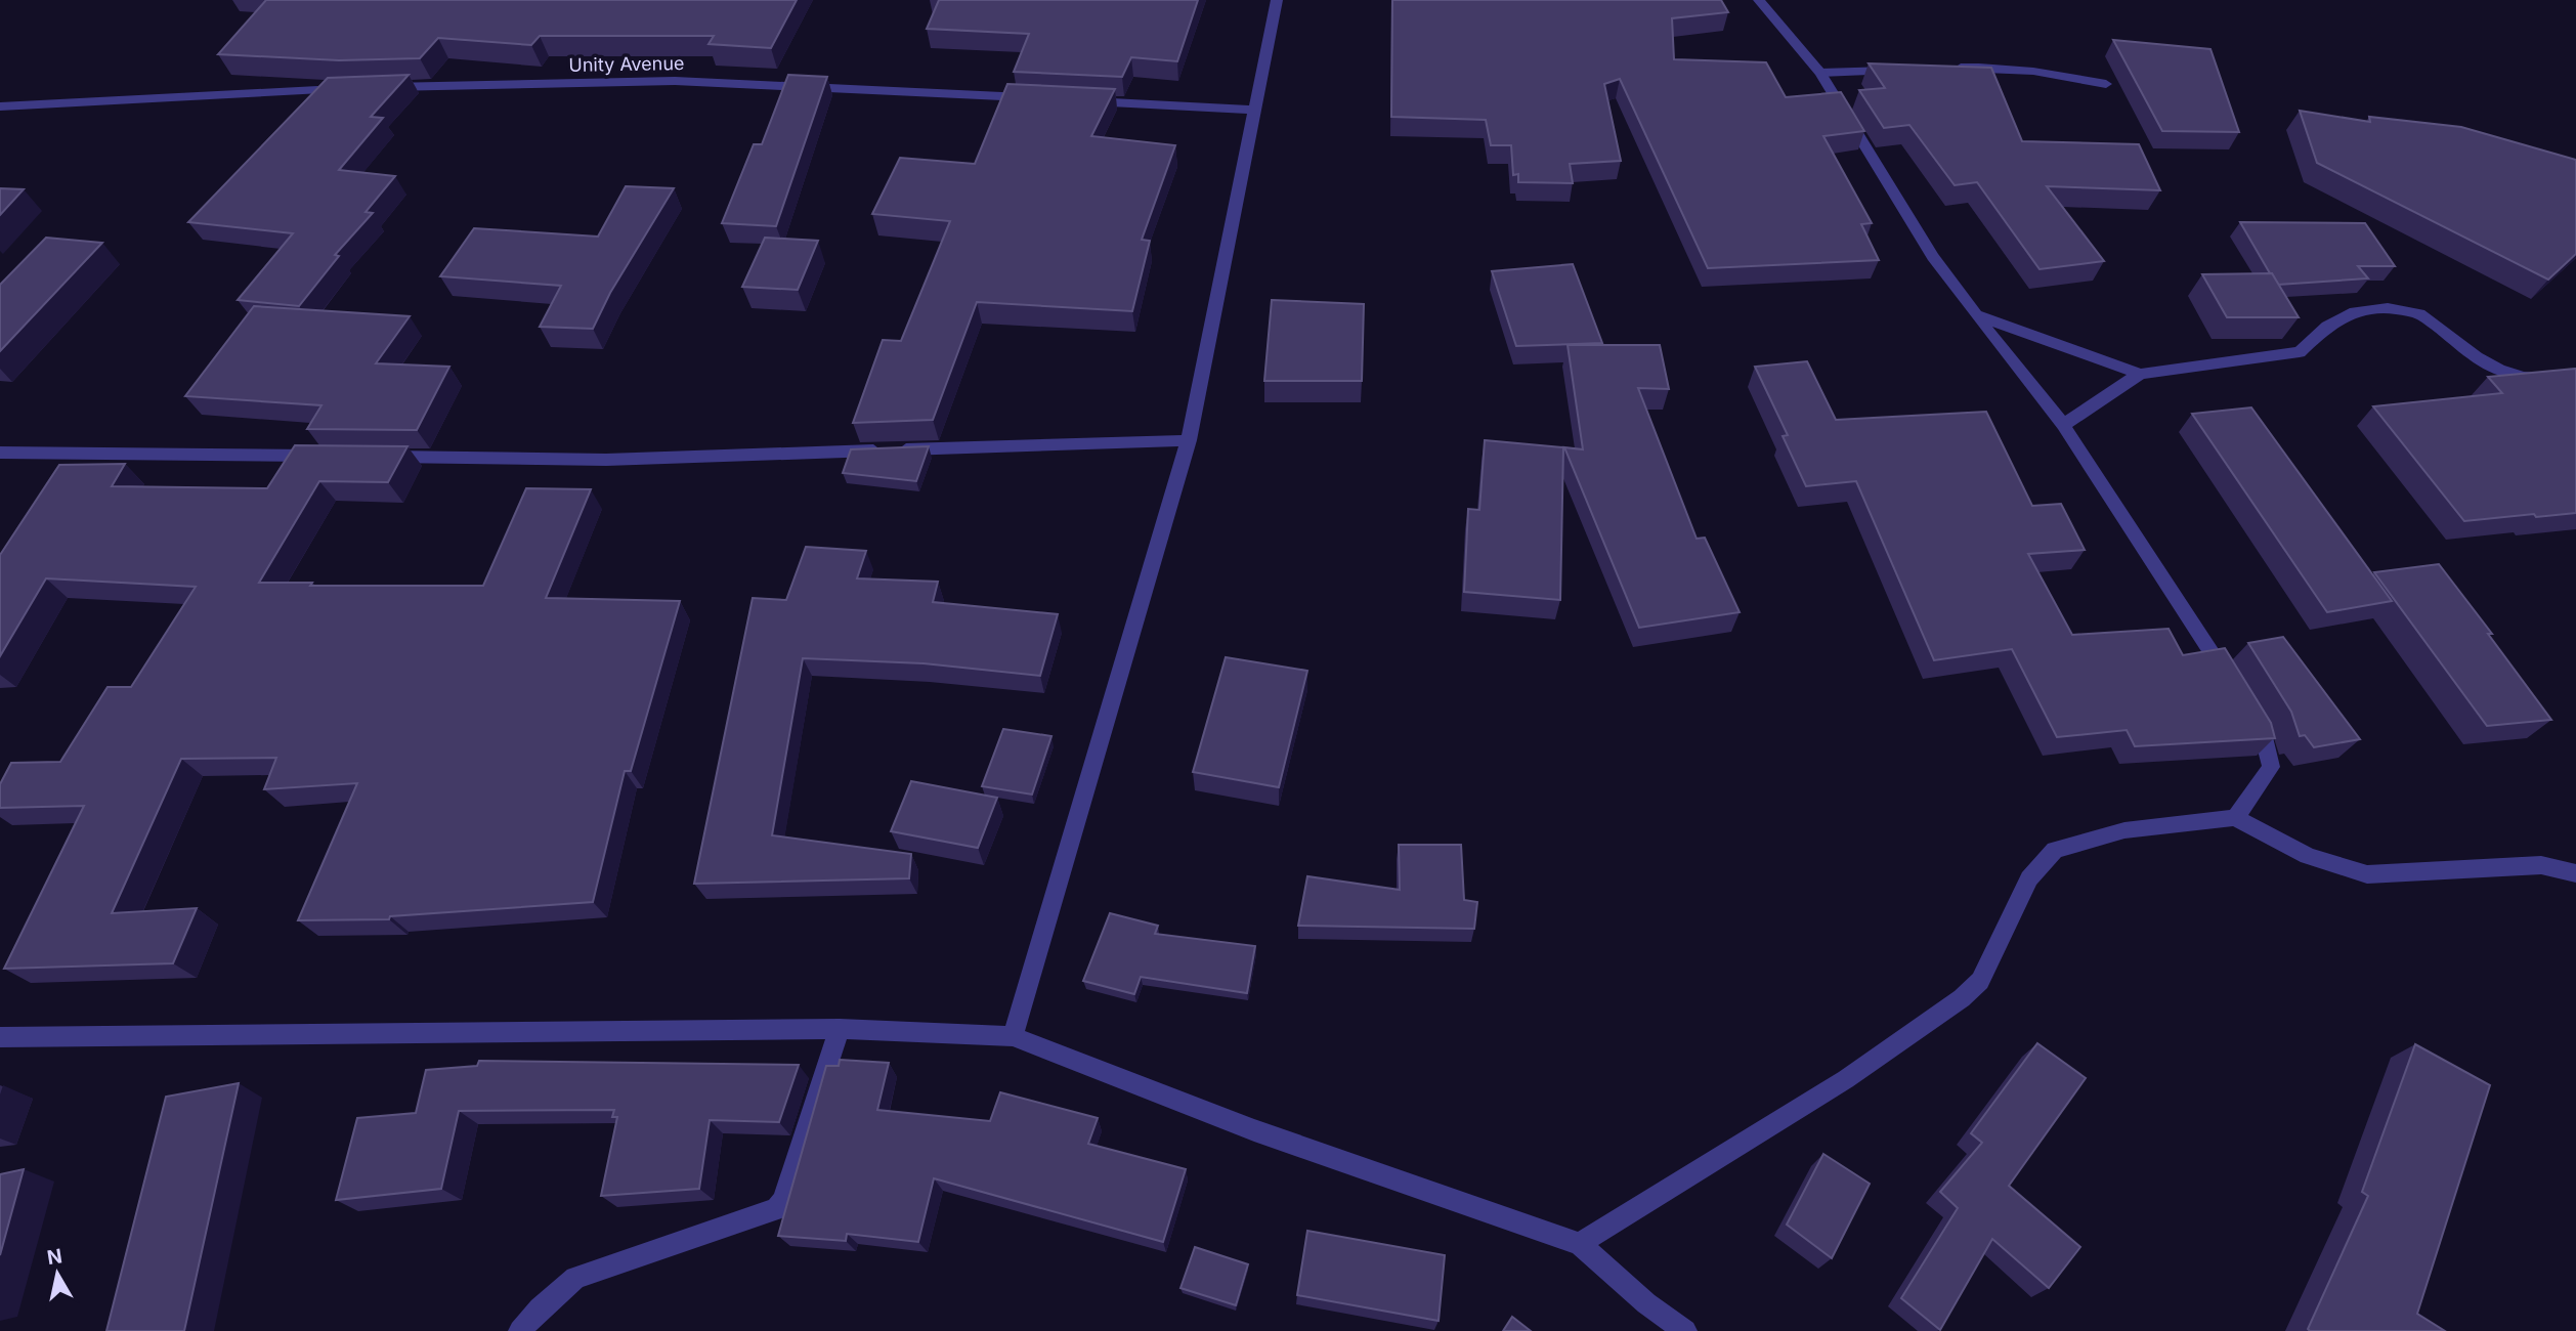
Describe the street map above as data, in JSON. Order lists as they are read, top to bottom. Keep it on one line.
{"streets":{"street":["Unity Avenue"]},"north":"top"}
